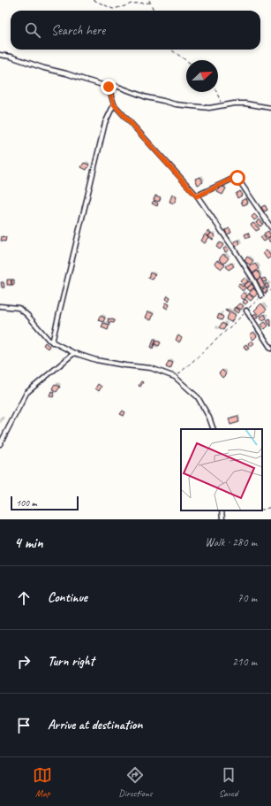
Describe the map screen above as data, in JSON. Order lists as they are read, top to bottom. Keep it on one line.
{"scale_bar":"100 m","north":"top right","page":{"search":"Search here","scale":"100 m","heading":["4 min","Walk · 280 m"],"list":[["Continue","70 m"],["Turn right","210 m"],"Arrive at destination"],"nav":["Map","Directions","Saved"]}}
